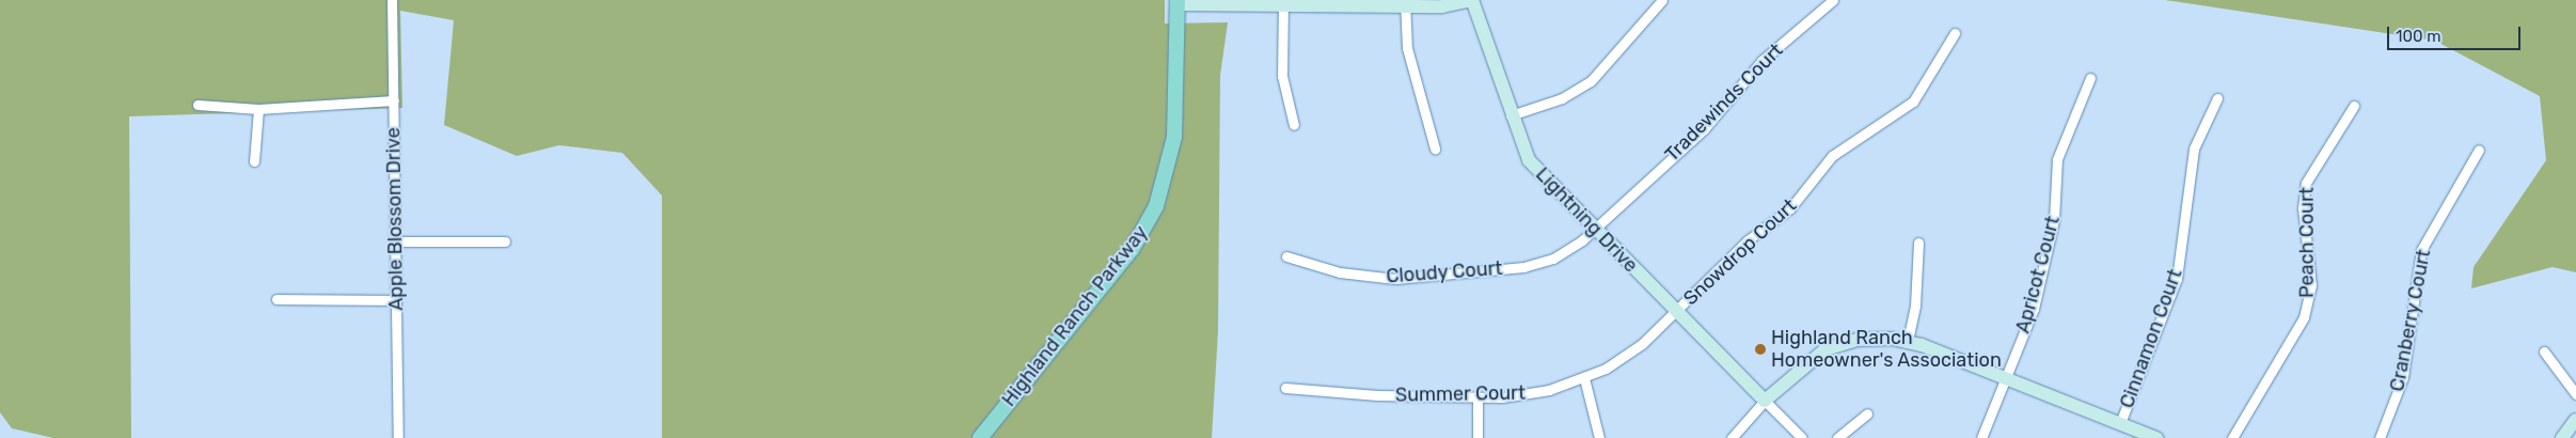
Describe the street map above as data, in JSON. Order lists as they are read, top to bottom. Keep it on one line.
{"streets":{"main road":["Lightning Drive","Highland Ranch Parkway"],"street":["Tradewinds Court","Apple Blossom Drive","Peach Court","Snowdrop Court","Cloudy Court","Apricot Court","Cranberry Court","Cinnamon Court","Summer Court"]},"crossings":[["Tradewinds Court","Lightning Drive"],["Tradewinds Court","Cloudy Court"],["Lightning Drive","Snowdrop Court"],["Lightning Drive","Cloudy Court"],["Lightning Drive","Summer Court"],["Snowdrop Court","Summer Court"]],"places":["Highland Ranch Homeowner's Association"],"scale_bar":"100 m"}
